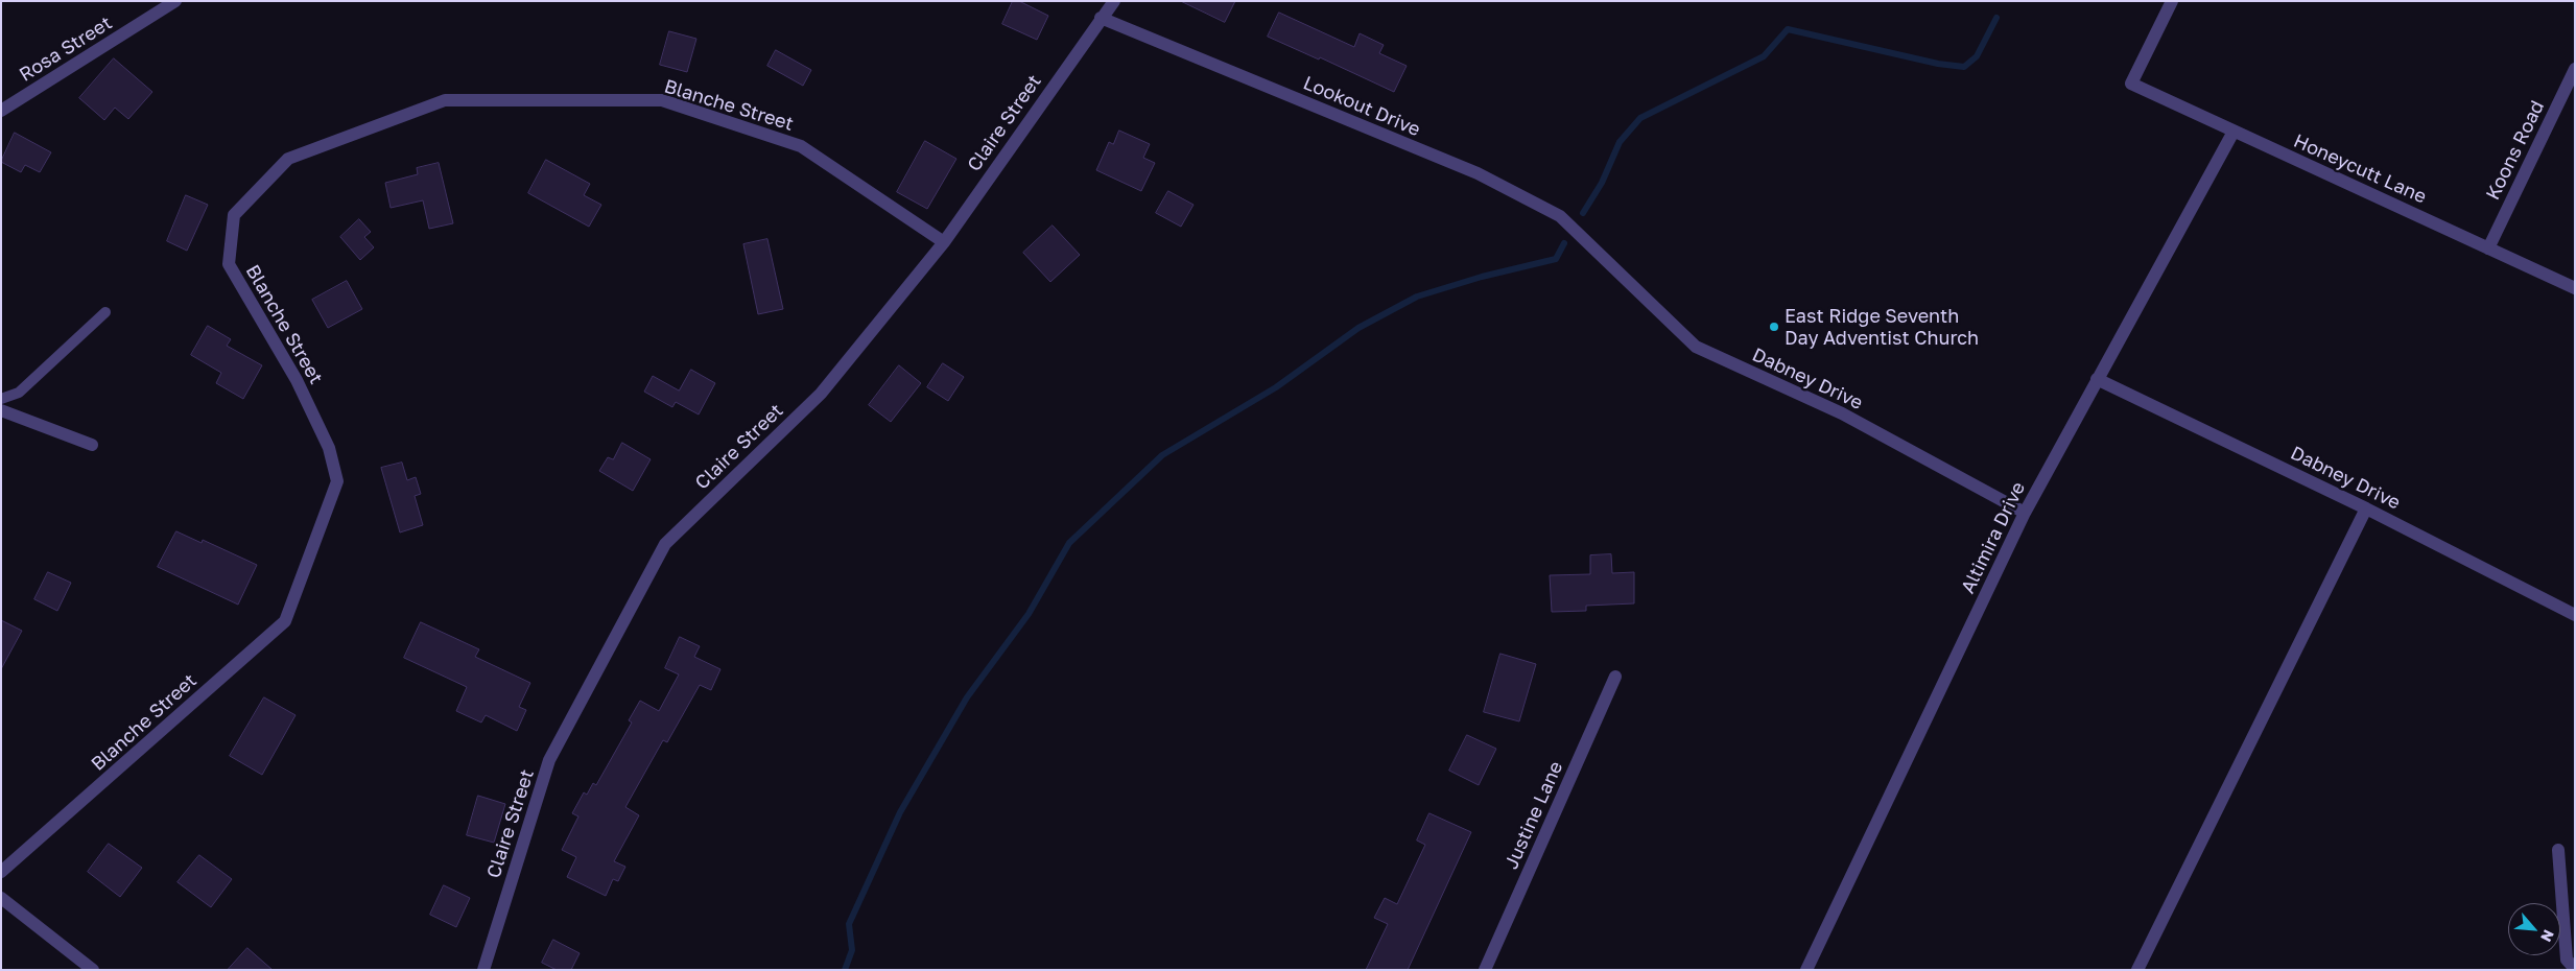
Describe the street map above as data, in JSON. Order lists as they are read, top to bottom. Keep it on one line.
{"streets":{"street":["Rosa Street","Blanche Street","Lookout Drive","Claire Street","Koons Road","Honeycutt Lane","Dabney Drive","Altimira Drive","Justine Lane"]},"crossings":[["Blanche Street","Claire Street"],["Lookout Drive","Claire Street"],["Lookout Drive","Dabney Drive"],["Koons Road","Honeycutt Lane"],["Honeycutt Lane","Altimira Drive"],["Dabney Drive","Altimira Drive"]],"places":["East Ridge Seventh Day Adventist Church"],"north":"bottom right"}
